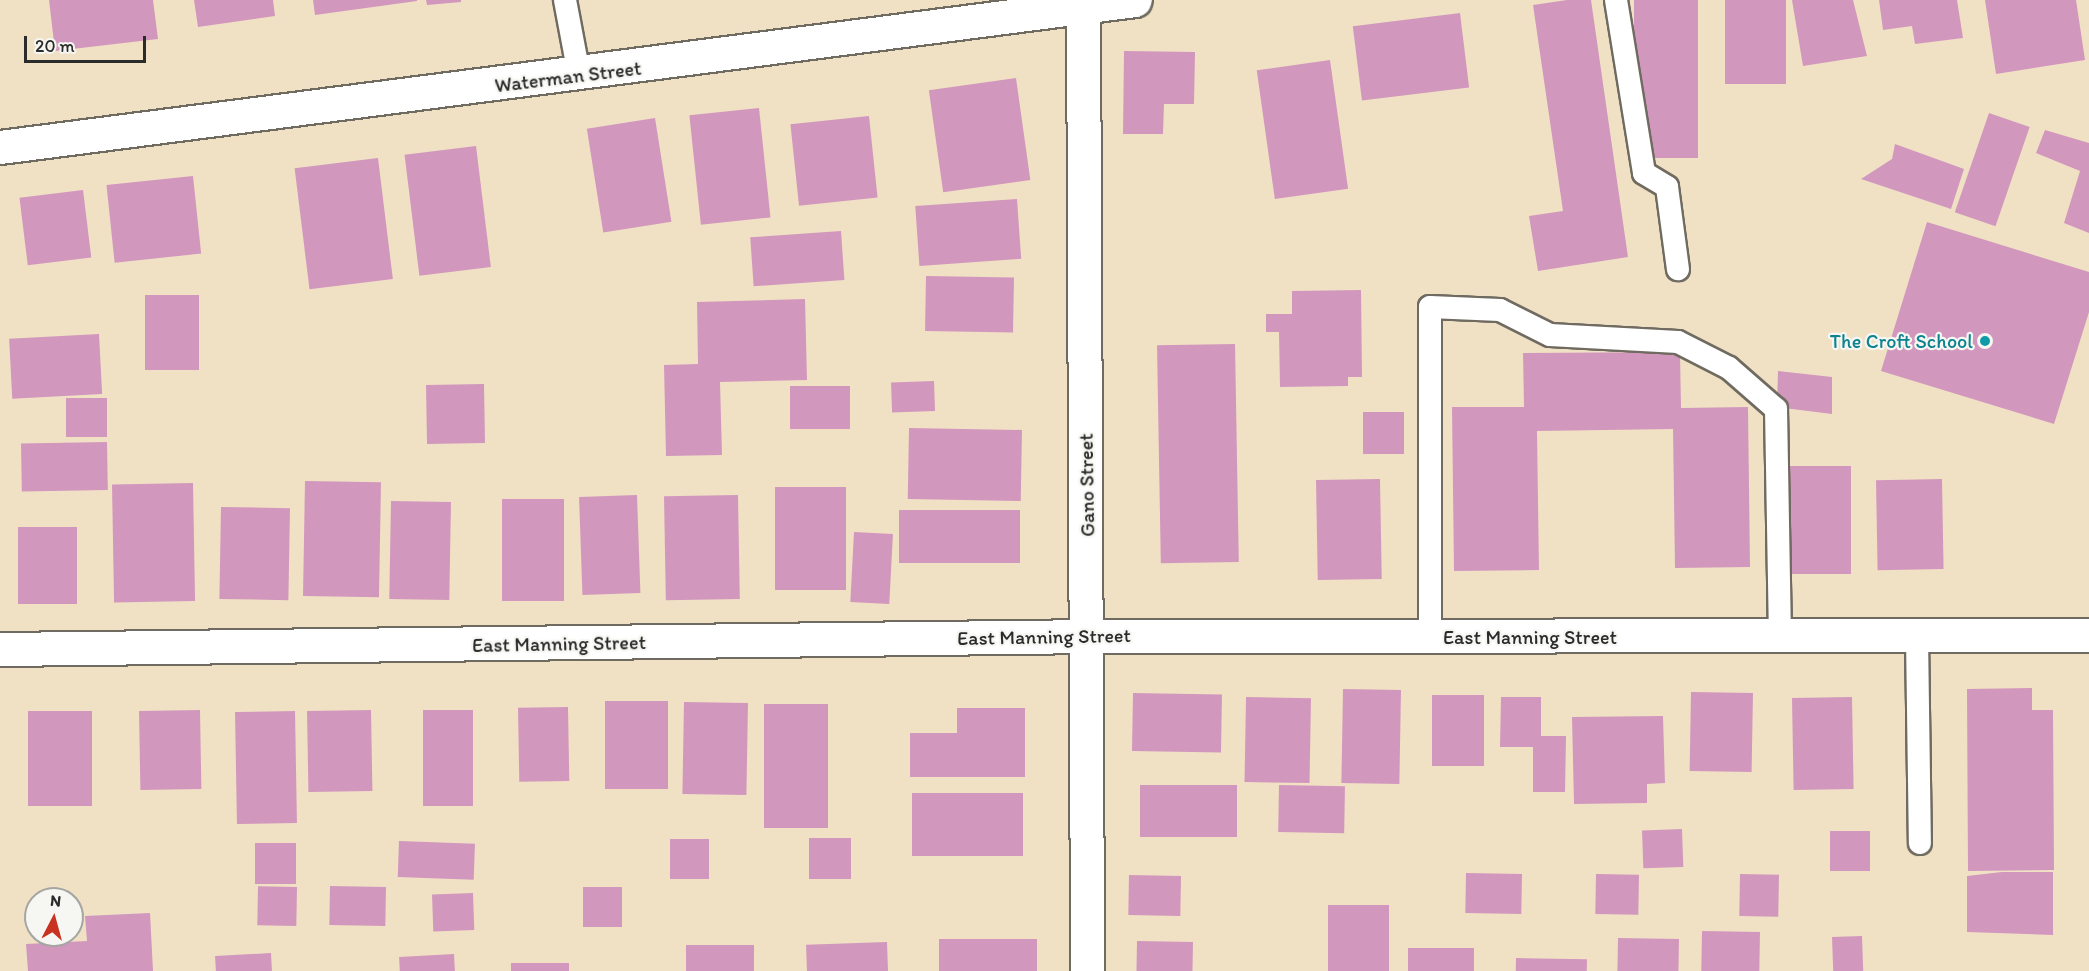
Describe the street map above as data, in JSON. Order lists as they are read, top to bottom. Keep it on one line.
{"streets":{"main road":["Waterman Street","Gano Street","East Manning Street"]},"crossings":[["Waterman Street","Gano Street"],["Gano Street","East Manning Street"]],"places":["The Croft School"],"scale_bar":"20 m","north":"top"}
